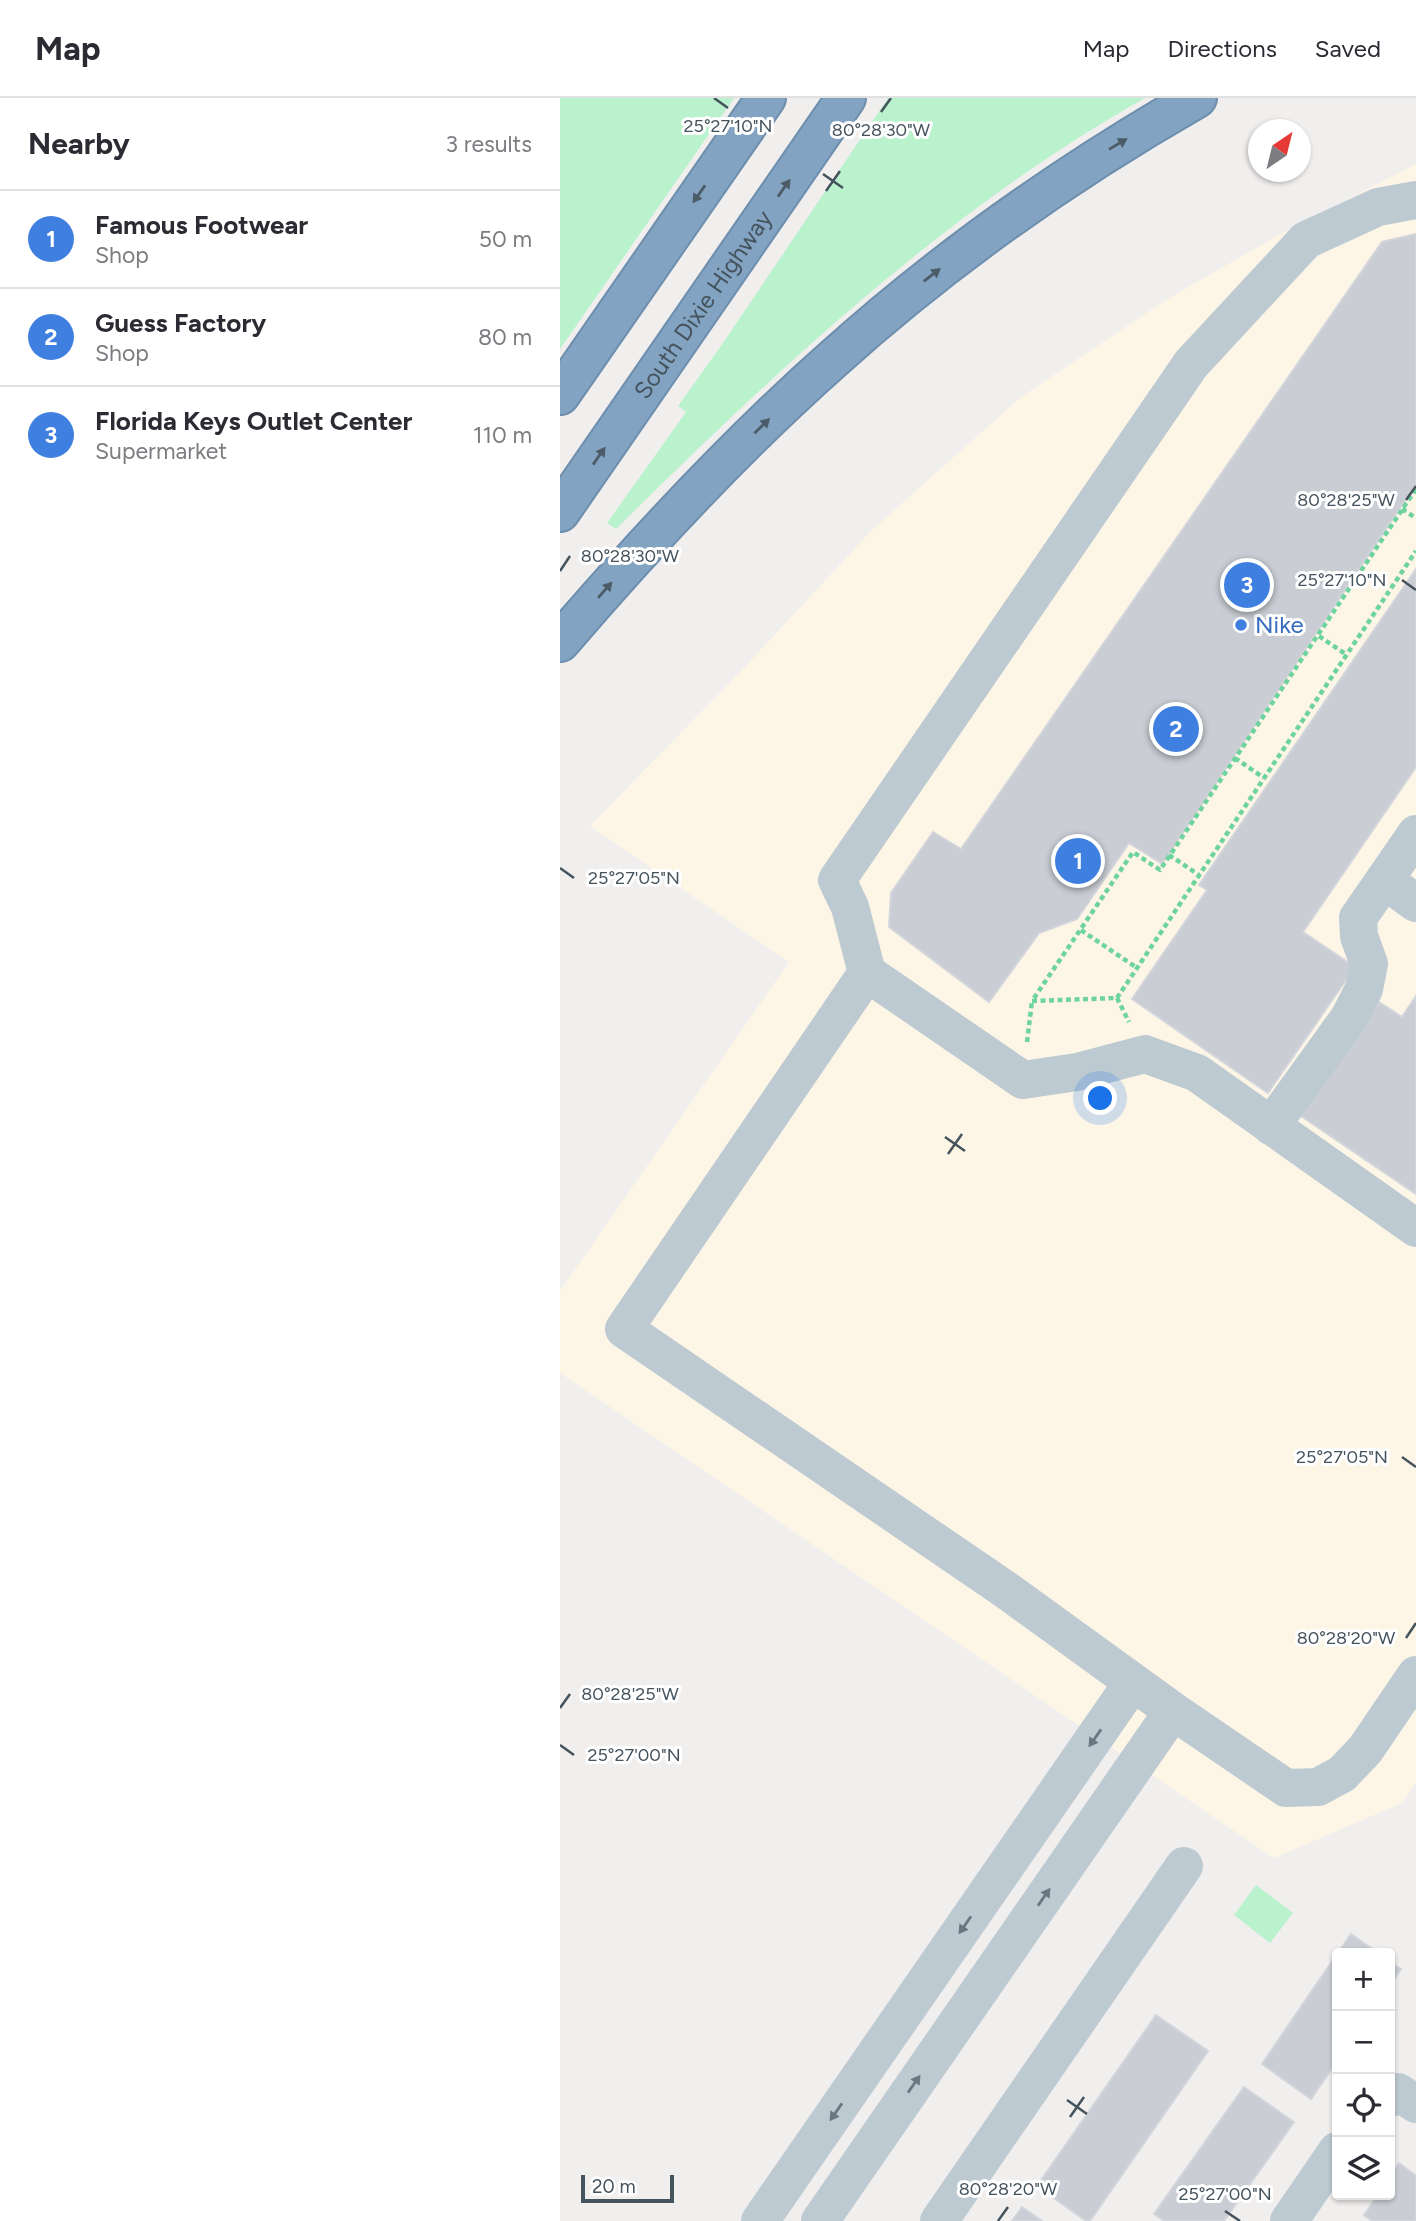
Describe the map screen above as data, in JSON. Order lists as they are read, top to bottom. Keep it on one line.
{"streets":{"highway":["South Dixie Highway"]},"places":["Nike"],"scale_bar":"20 m","north":"top right","page":{"header":"Map","nav":["Map","Directions","Saved"],"heading":["Nearby","3 results"],"list":[{"mark":"1","name":"Famous Footwear","note":"Shop","value":"50 m"},{"mark":"2","name":"Guess Factory","note":"Shop","value":"80 m"},{"mark":"3","name":"Florida Keys Outlet Center","note":"Supermarket","value":"110 m"}],"pins":["3","2","1"],"map_buttons":["+","−"],"scale":"20 m"},"coordinates":["25°27'10\"N","80°28'30\"W","80°28'25\"W","25°27'05\"N","80°28'20\"W","25°27'00\"N"]}
